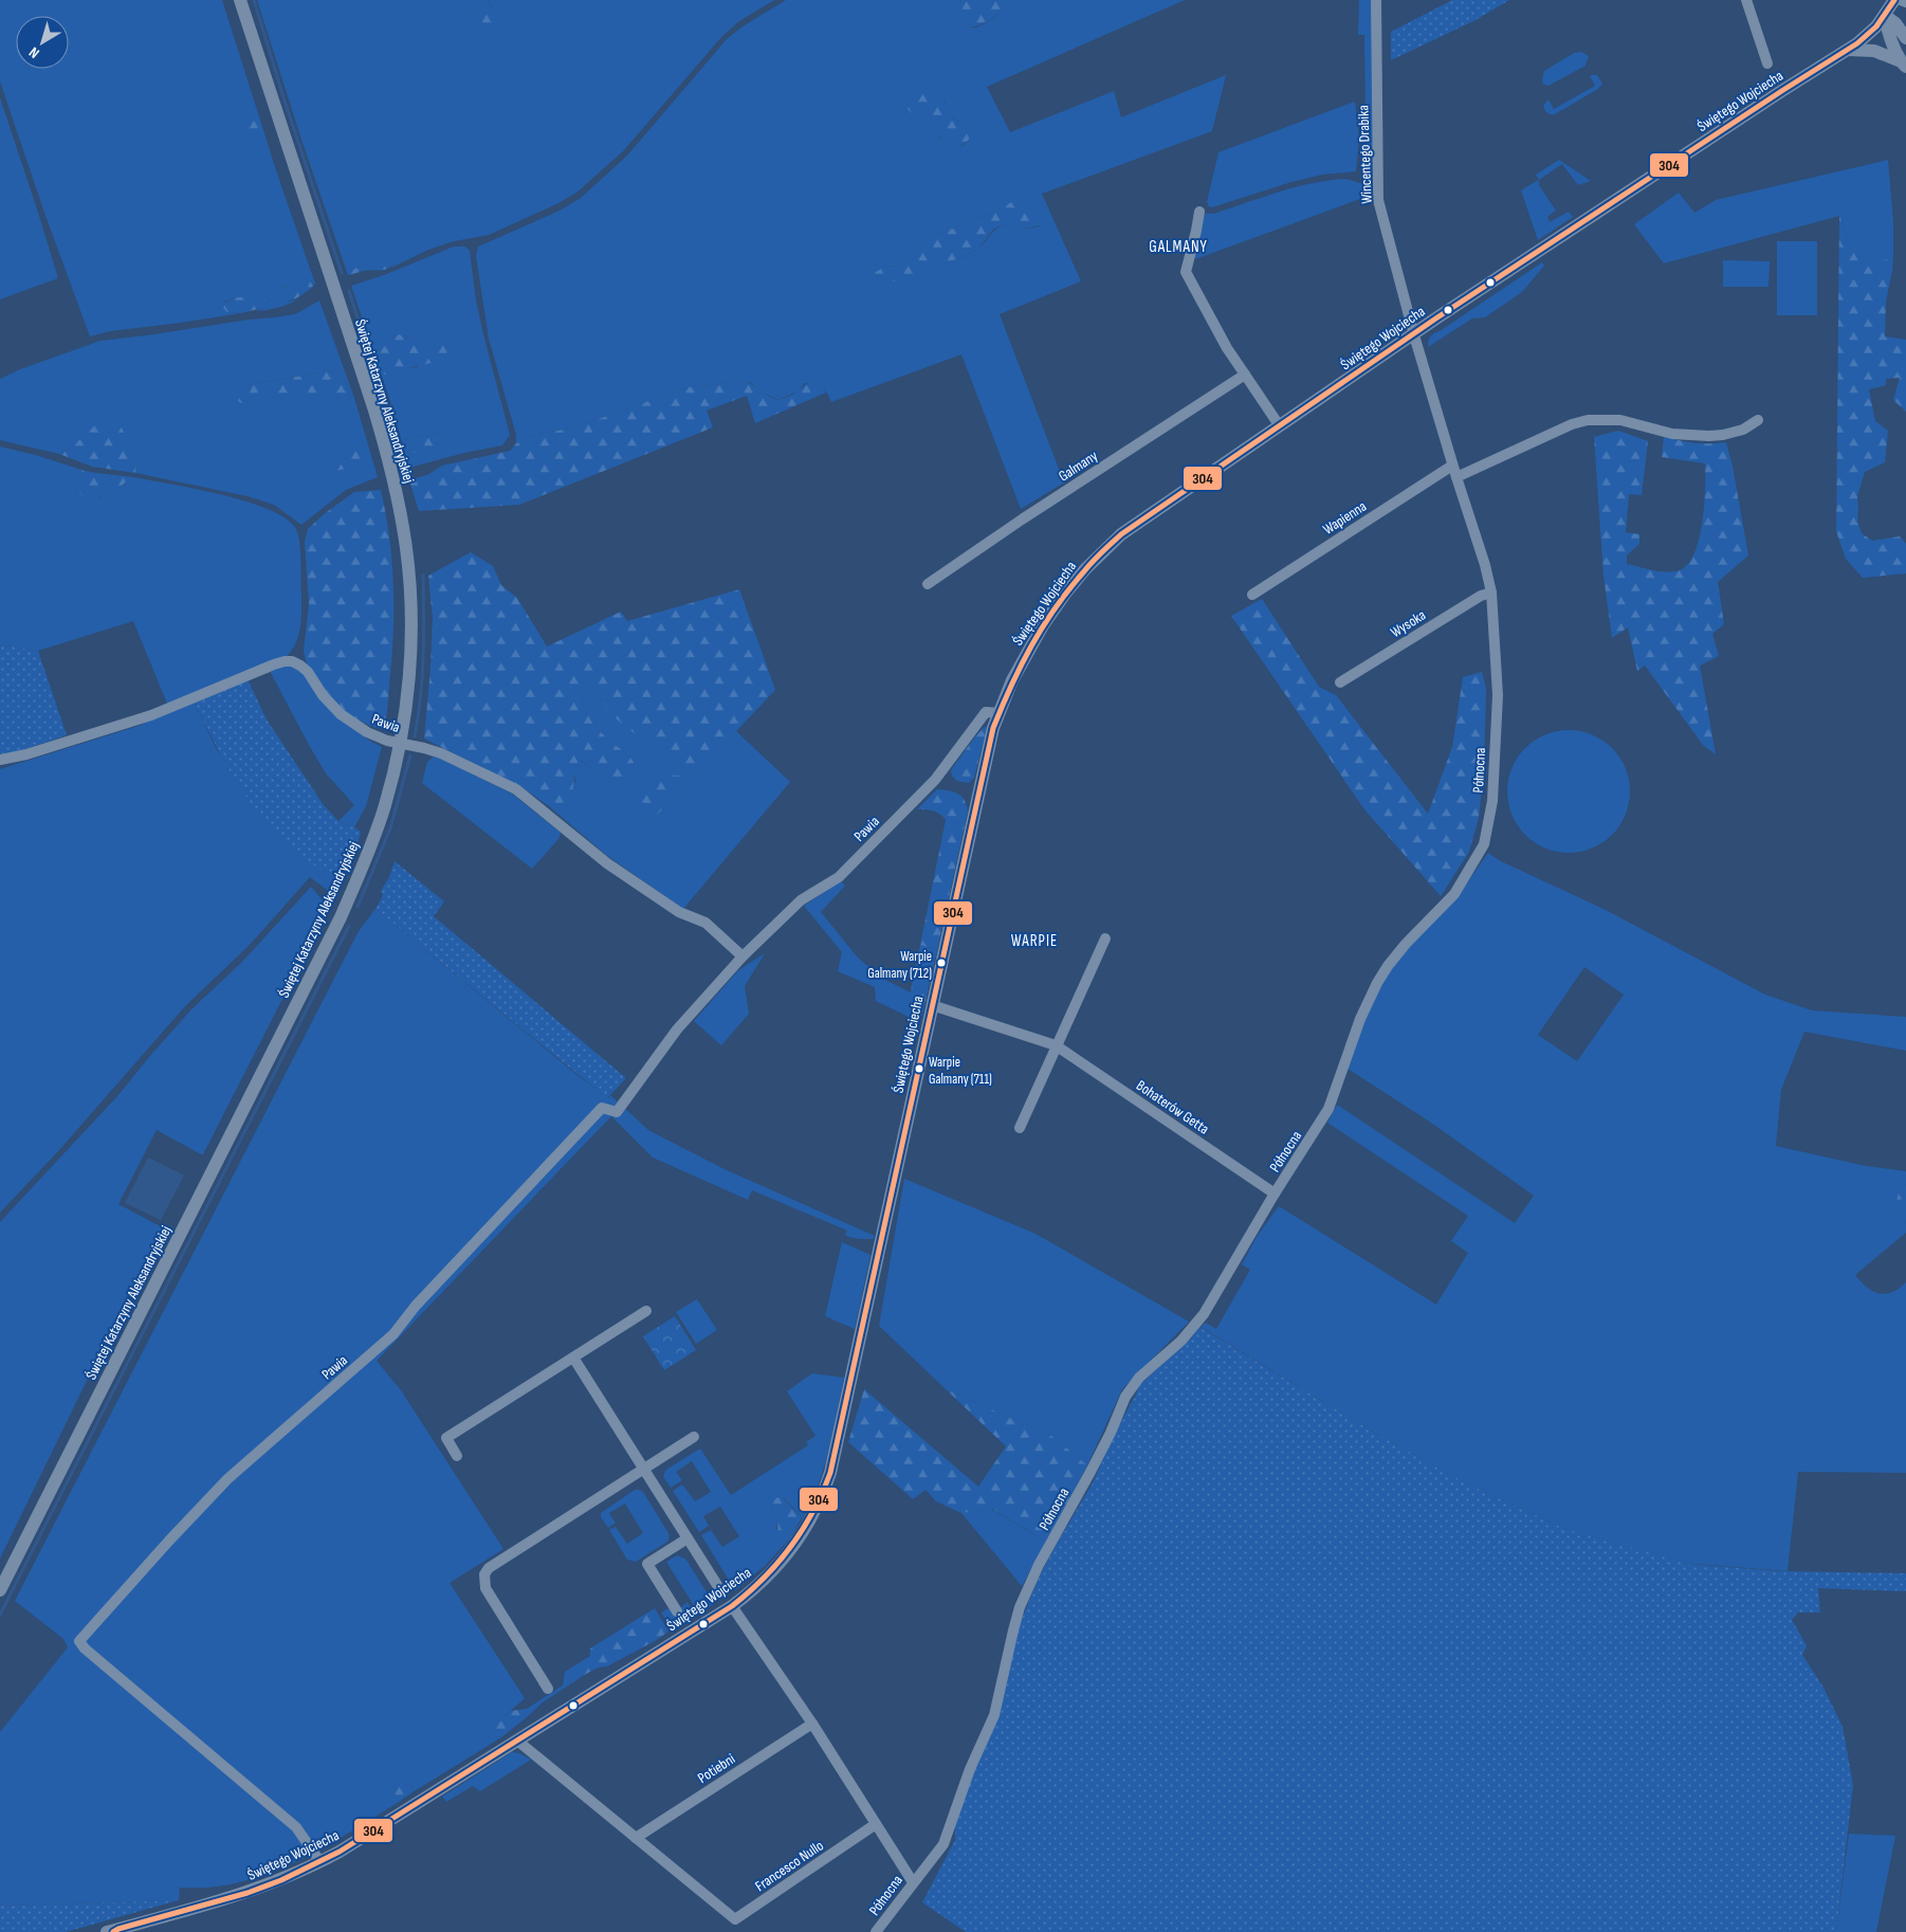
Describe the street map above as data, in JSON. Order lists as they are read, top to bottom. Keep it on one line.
{"streets":{"street":["Świętego Wojciecha","Wincentego Drabika","Świętej Katarzyny Aleksandryjskiej","Galmany","Wapienna","Wysoka","Pawia","Północna","Bohaterów Getta","Potiebni","Francesco Nullo"]},"crossings":[["Świętego Wojciecha","Wincentego Drabika"],["Świętego Wojciecha","Pawia"],["Świętego Wojciecha","Północna"],["Świętego Wojciecha","Bohaterów Getta"],["Świętego Wojciecha","Francesco Nullo"],["Wincentego Drabika","Północna"],["Świętej Katarzyny Aleksandryjskiej","Pawia"],["Wapienna","Północna"],["Wysoka","Północna"],["Północna","Bohaterów Getta"],["Potiebni","Francesco Nullo"]],"districts":["GALMANY","WARPIE"],"places":["Warpie Galmany (712)","Warpie Galmany (711)"],"lines":["transit line 304"],"north":"bottom left"}
